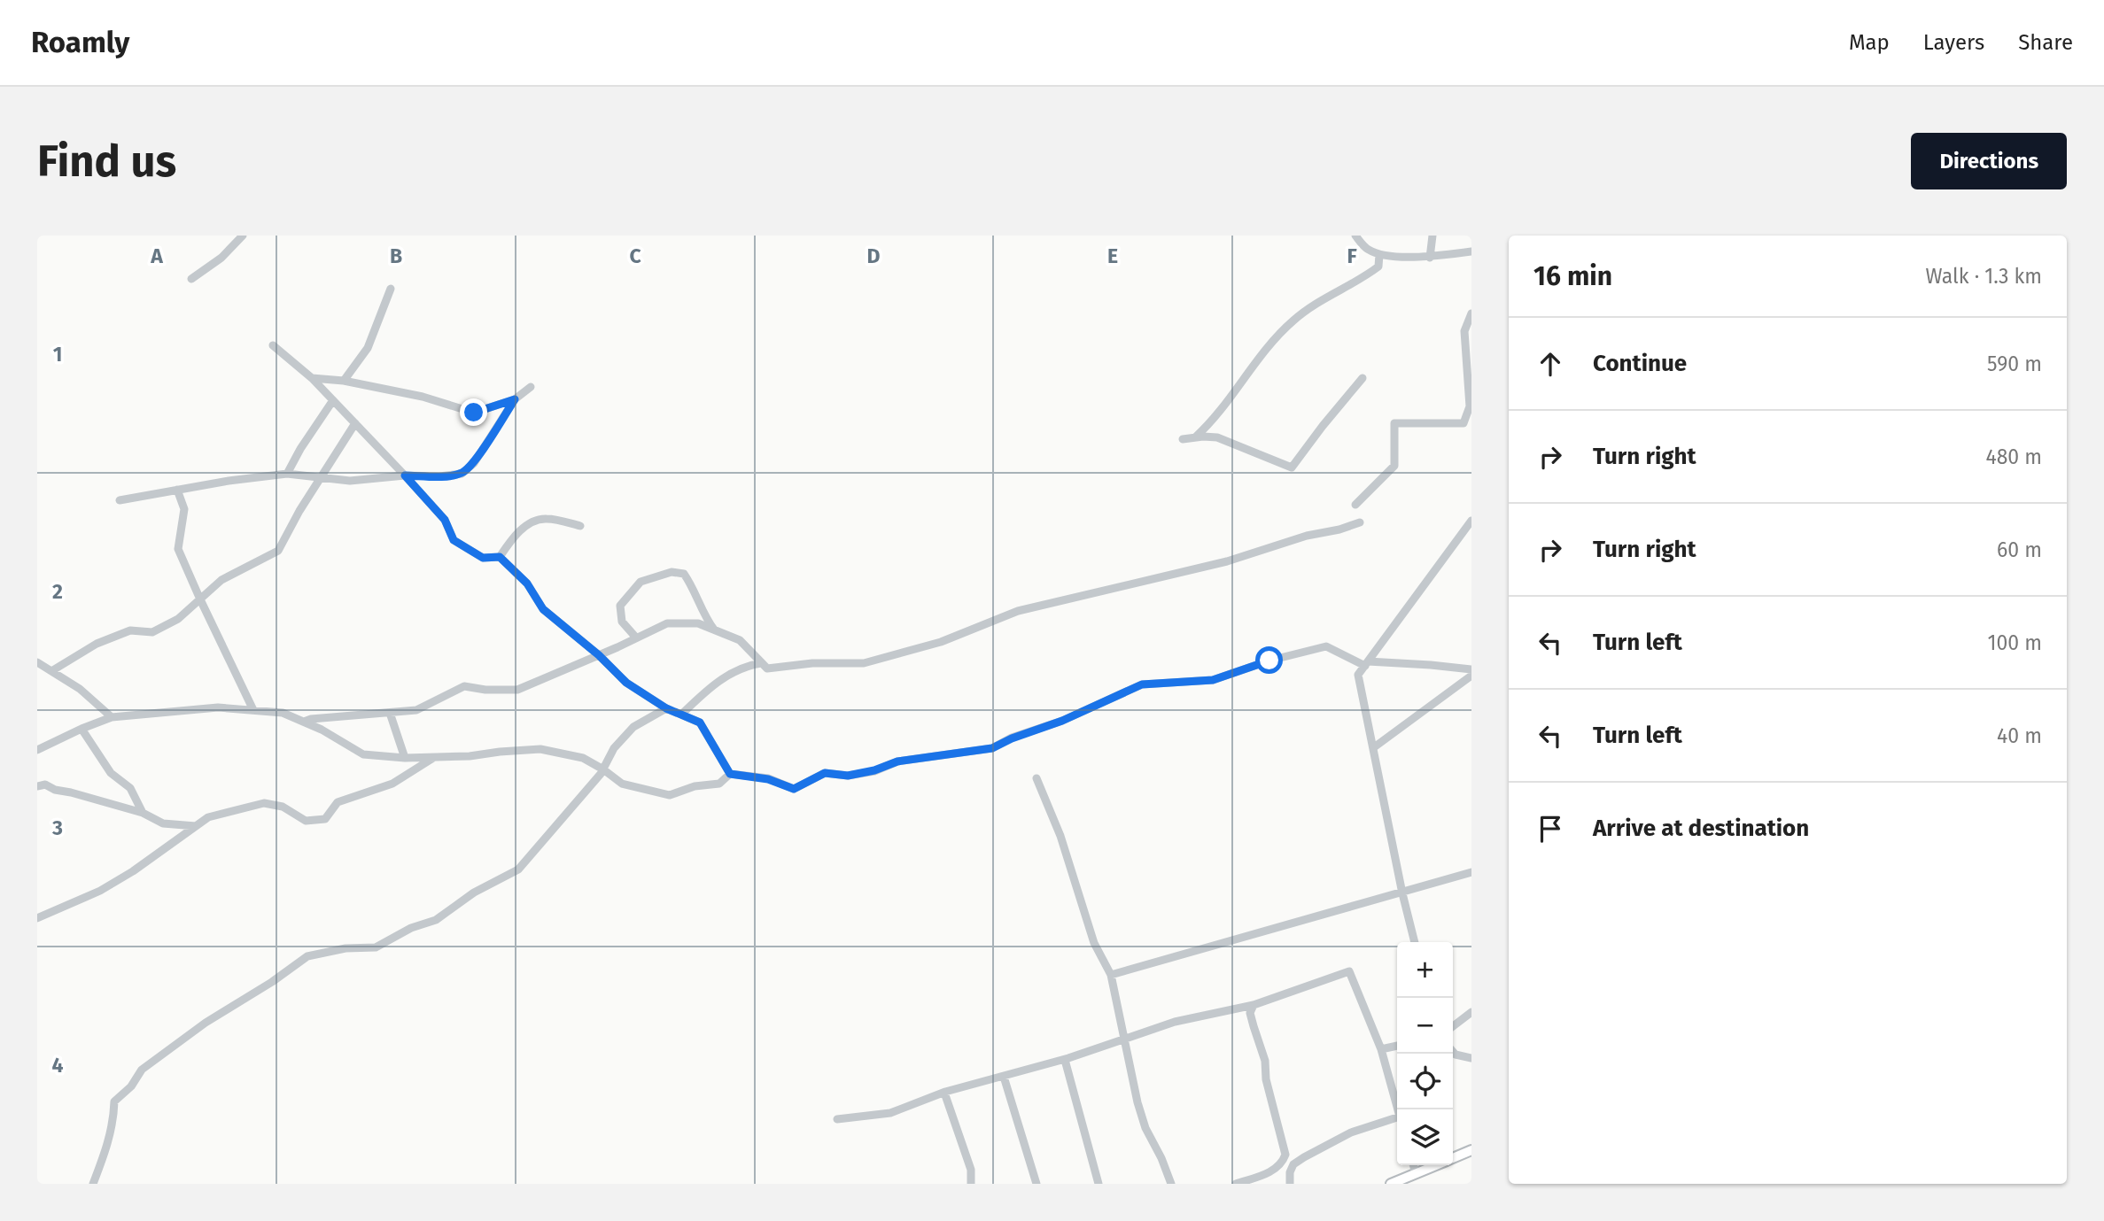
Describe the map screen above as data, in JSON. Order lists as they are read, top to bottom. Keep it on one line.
{"page":{"header":"Roamly","nav":["Map","Layers","Share"],"buttons":"Directions","title":"Find us","heading":["16 min","Walk · 1.3 km"],"list":[["Continue","590 m"],["Turn right","480 m"],["Turn right","60 m"],["Turn left","100 m"],["Turn left","40 m"],"Arrive at destination"],"map_buttons":["+","−"]},"grid":{"columns":["A","B","C","D","E","F"],"rows":["1","2","3","4"]}}
